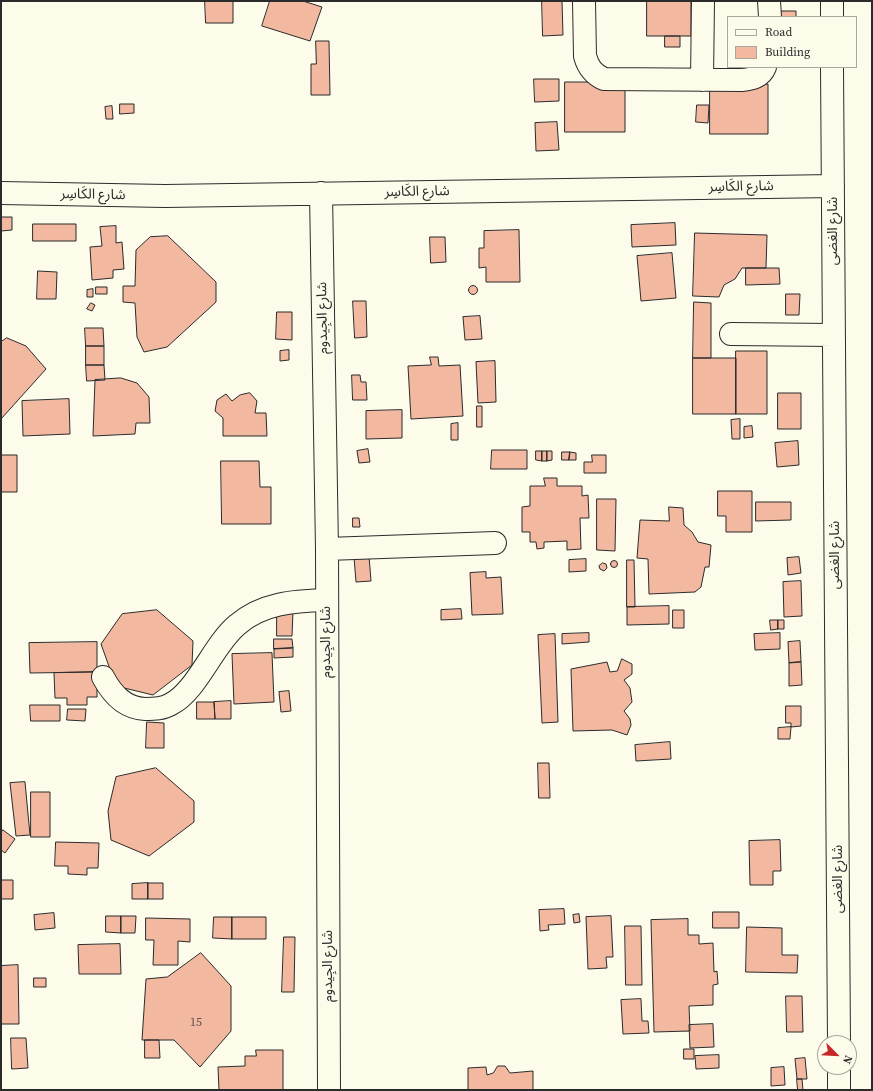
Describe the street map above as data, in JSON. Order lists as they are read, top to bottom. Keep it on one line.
{"streets":{"street":["شارع الكَاسِر","شارع الغضى","شارع الجِيدوم"]},"crossings":[["شارع الكَاسِر","شارع الغضى"],["شارع الكَاسِر","شارع الجِيدوم"]],"house_numbers":["15"],"legend":["Road","Building"],"north":"bottom right"}
